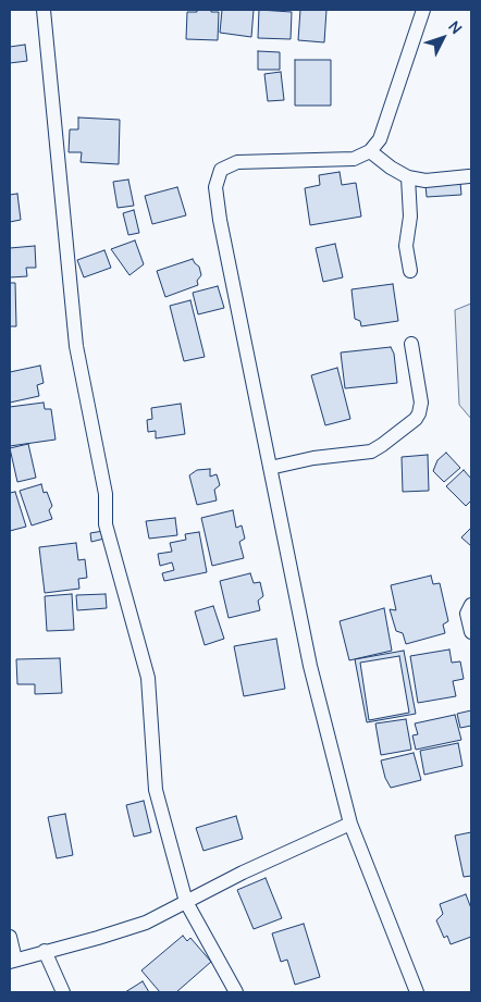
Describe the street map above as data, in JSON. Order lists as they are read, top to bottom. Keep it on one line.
{"north":"top right"}
